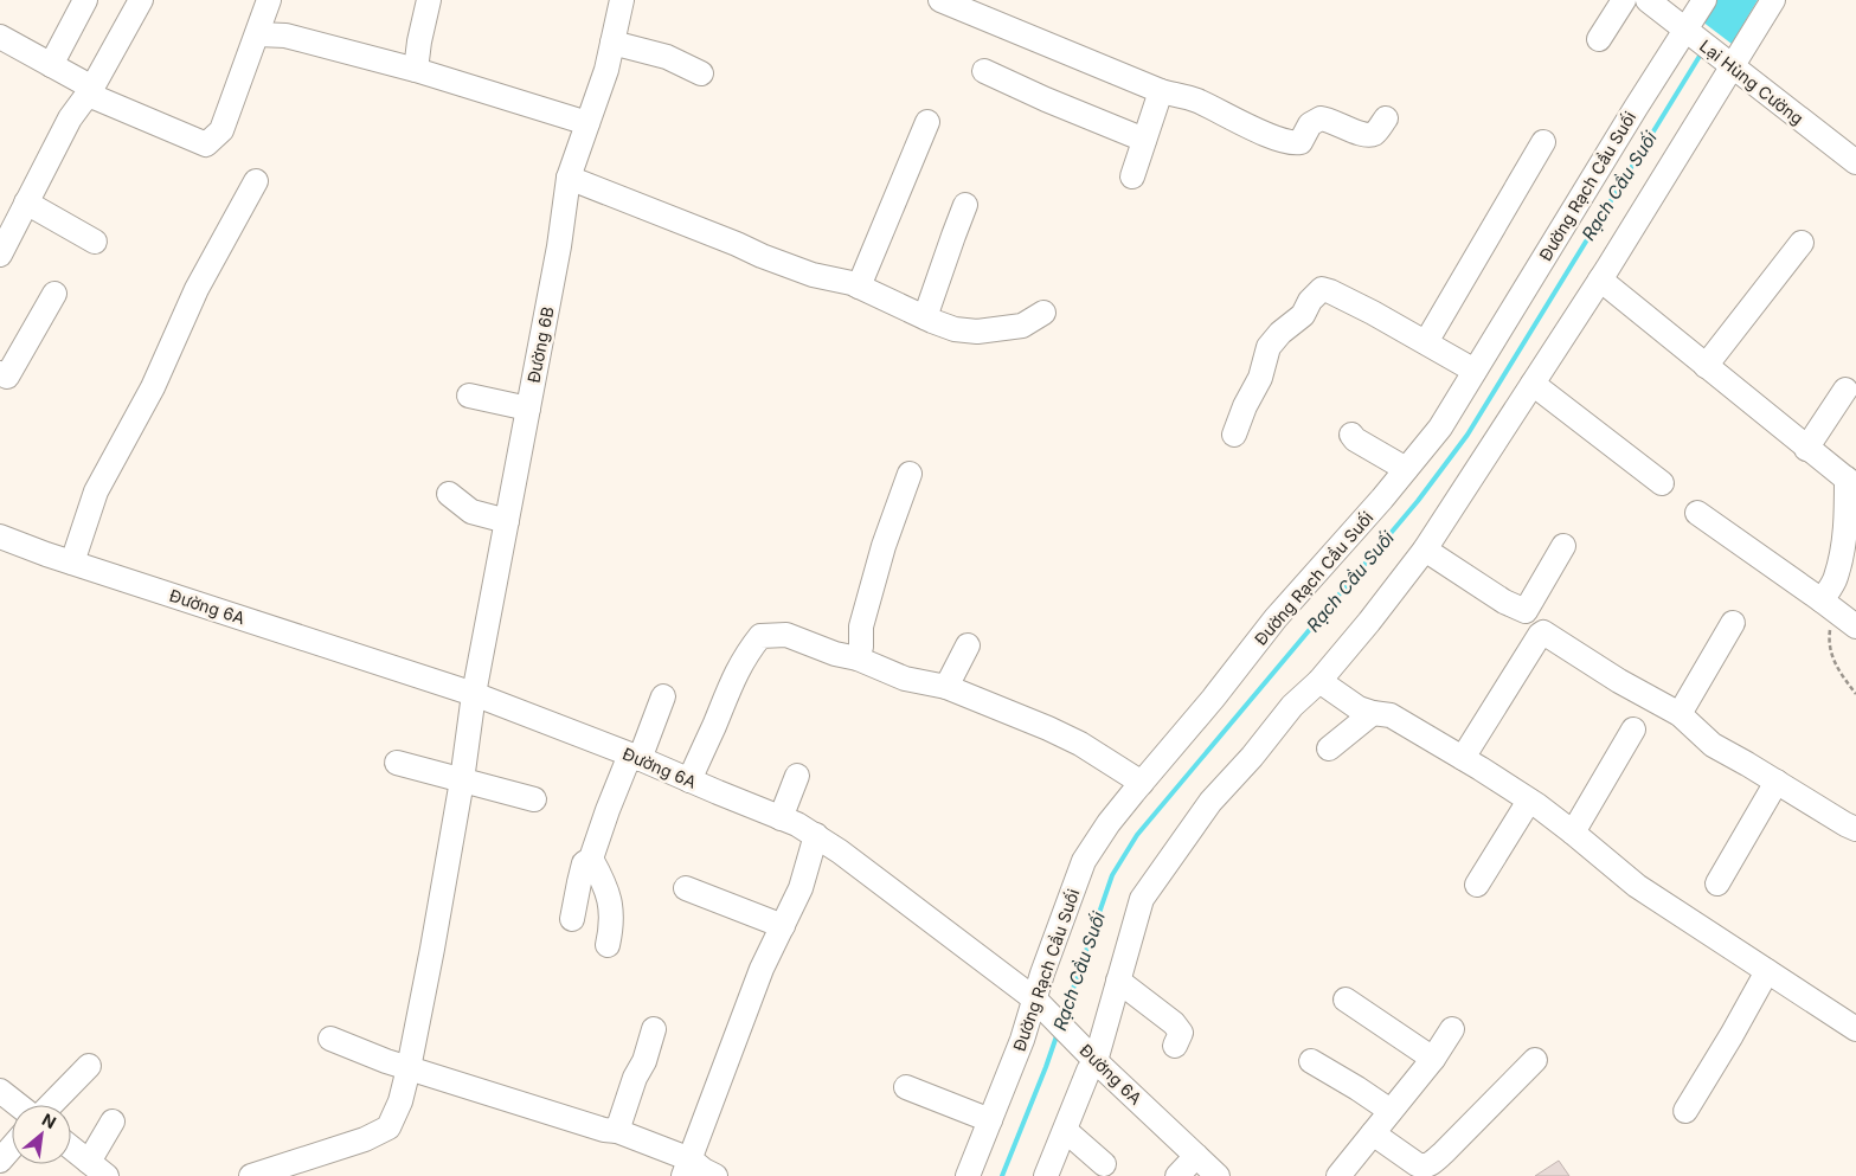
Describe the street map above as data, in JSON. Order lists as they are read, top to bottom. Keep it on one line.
{"streets":{"street":["Lại Hùng Cường","Đường Rạch Cầu Suối","Đường 6B","Đường 6A"]},"crossings":[["Lại Hùng Cường","Đường Rạch Cầu Suối"],["Đường Rạch Cầu Suối","Đường 6A"],["Đường 6B","Đường 6A"]],"water":["Rạch Cầu Suối"],"north":"top right"}
